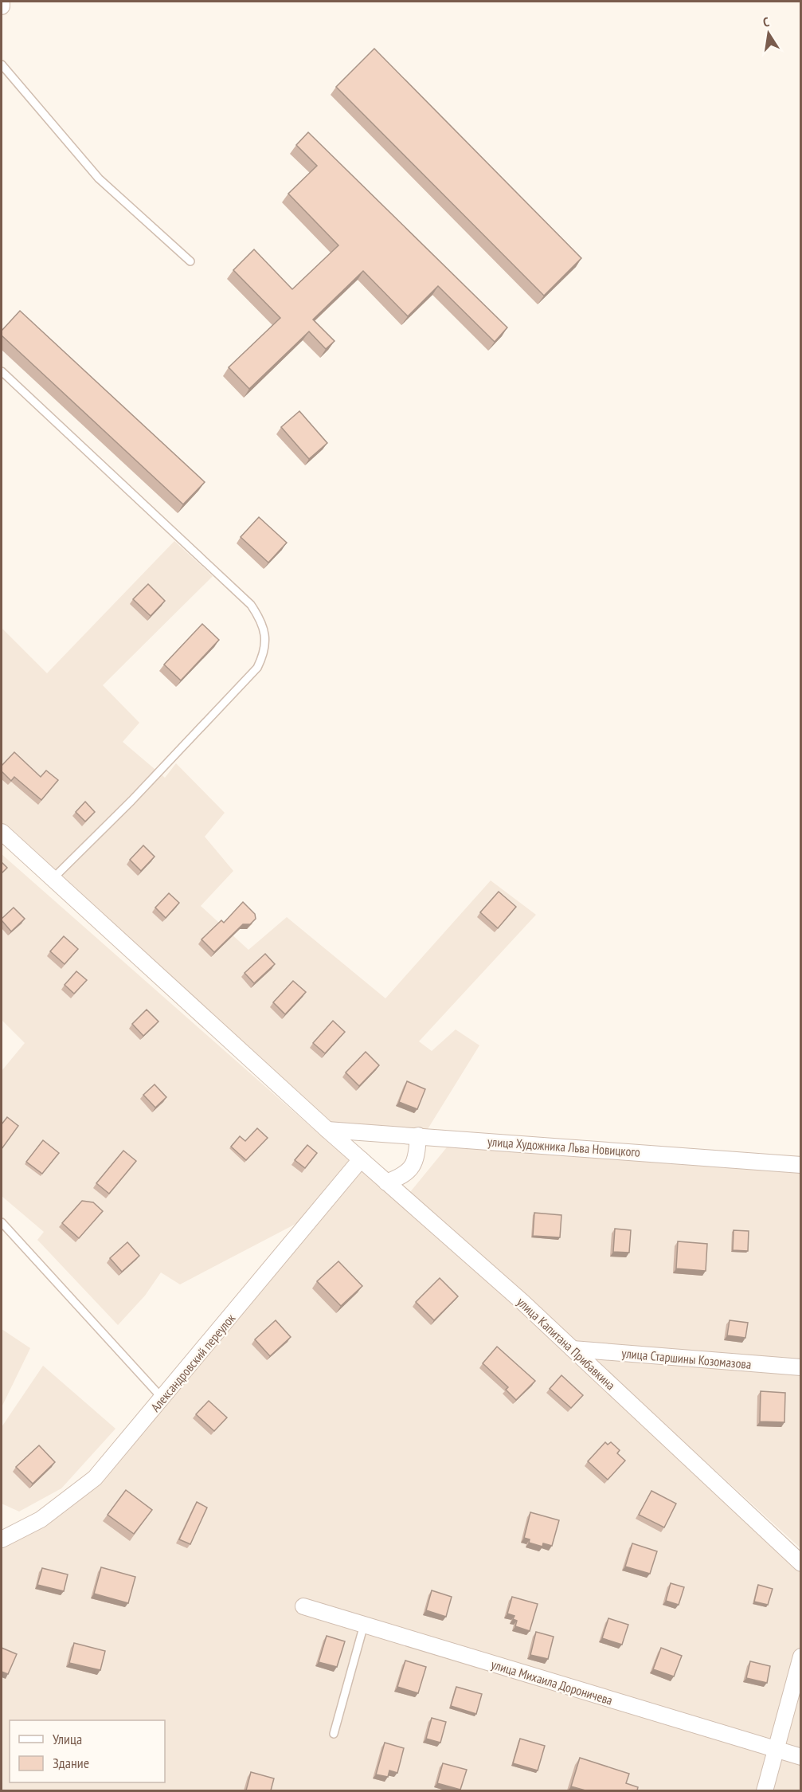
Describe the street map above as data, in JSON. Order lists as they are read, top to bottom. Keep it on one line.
{"streets":{"street":["улица Художника Льва Новицкого","улица Капитана Прибавкина","улица Старшины Козомазова","Александровский переулок","улица Михаила Дороничева"]},"crossings":[["улица Художника Льва Новицкого","улица Капитана Прибавкина"],["улица Капитана Прибавкина","улица Старшины Козомазова"],["улица Капитана Прибавкина","Александровский переулок"]],"legend":["Улица","Здание"],"north":"top"}
